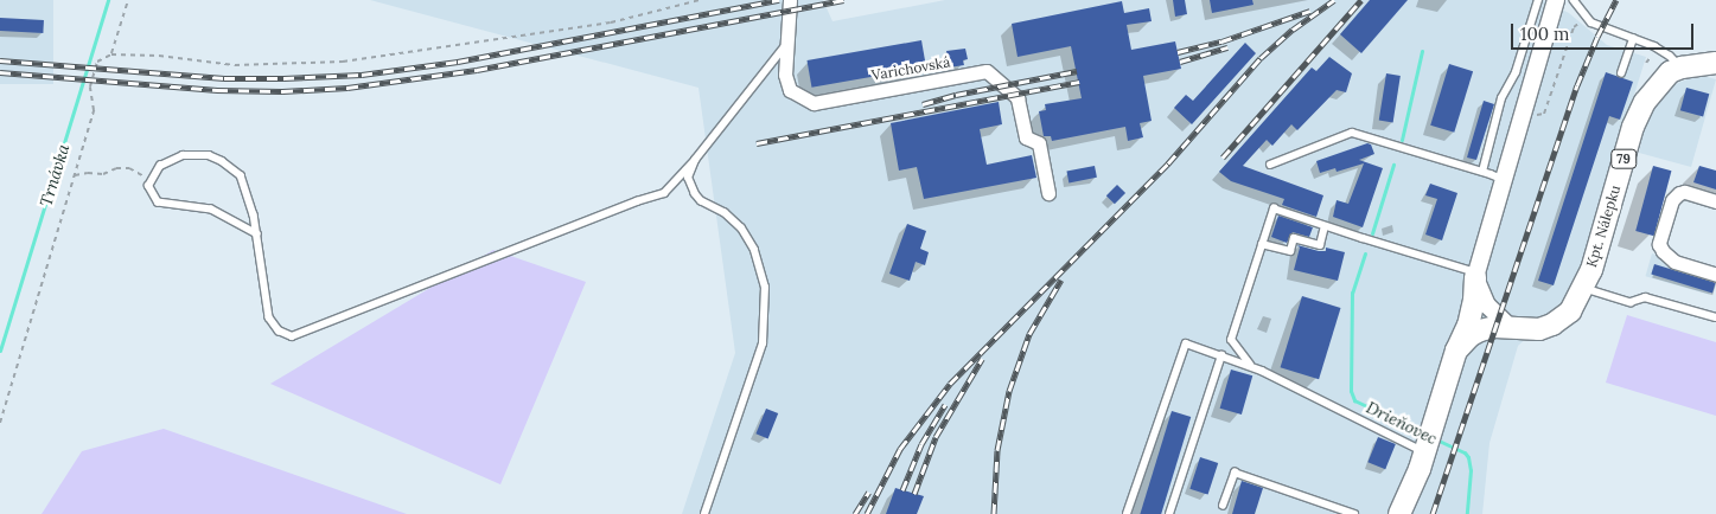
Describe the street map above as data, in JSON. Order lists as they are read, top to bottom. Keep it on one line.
{"streets":{"main road":["79","Kpt. Nálepku"],"street":["Varichovská"]},"water":["Trnávka","Drieňovec"],"scale_bar":"100 m"}
